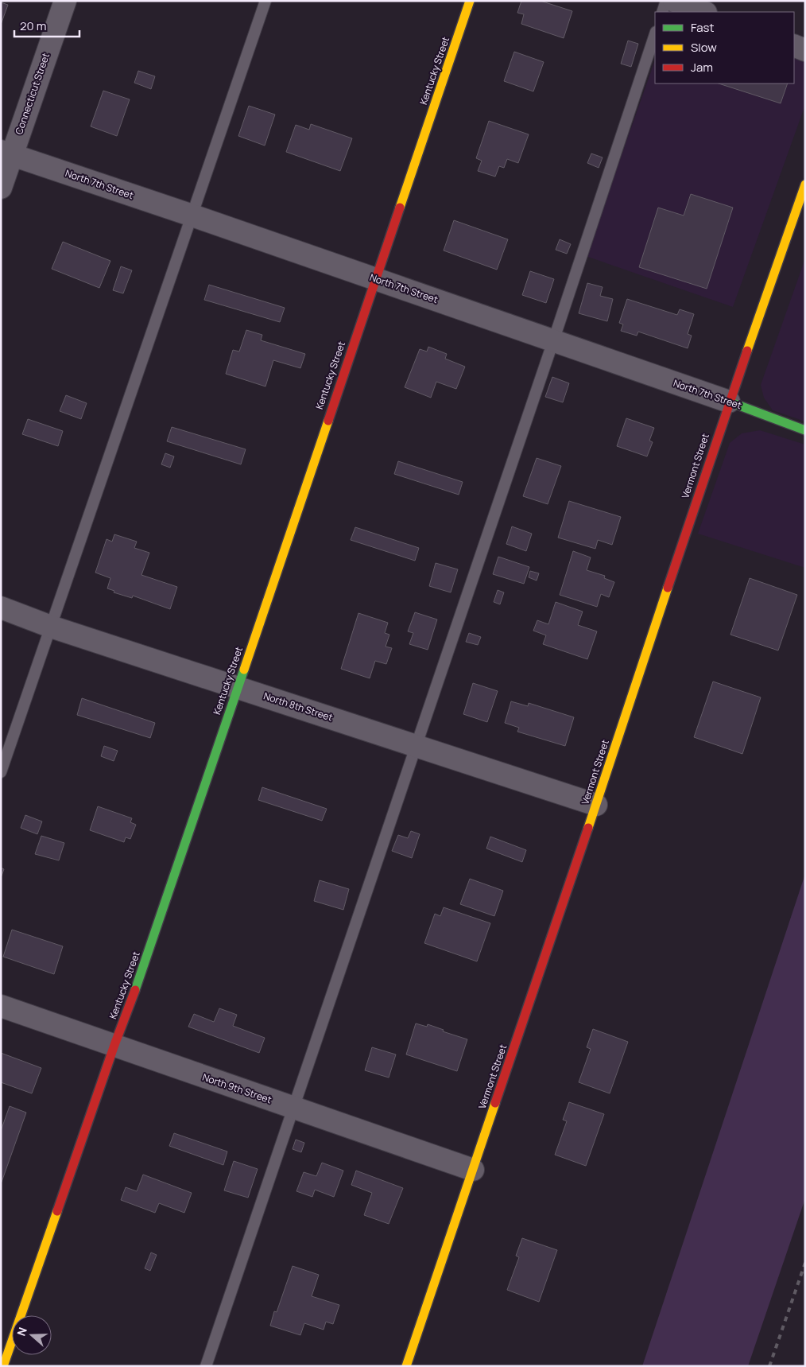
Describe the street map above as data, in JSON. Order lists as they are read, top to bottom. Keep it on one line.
{"streets":{"street":["Kentucky Street","Connecticut Street","North 7th Street","Vermont Street","North 8th Street","North 9th Street"]},"crossings":[["Kentucky Street","North 7th Street"],["Kentucky Street","North 8th Street"],["Kentucky Street","North 9th Street"],["Connecticut Street","North 7th Street"],["North 7th Street","Vermont Street"],["Vermont Street","North 8th Street"],["Vermont Street","North 9th Street"]],"legend":["Fast","Slow","Jam"],"scale_bar":"20 m","north":"left"}
